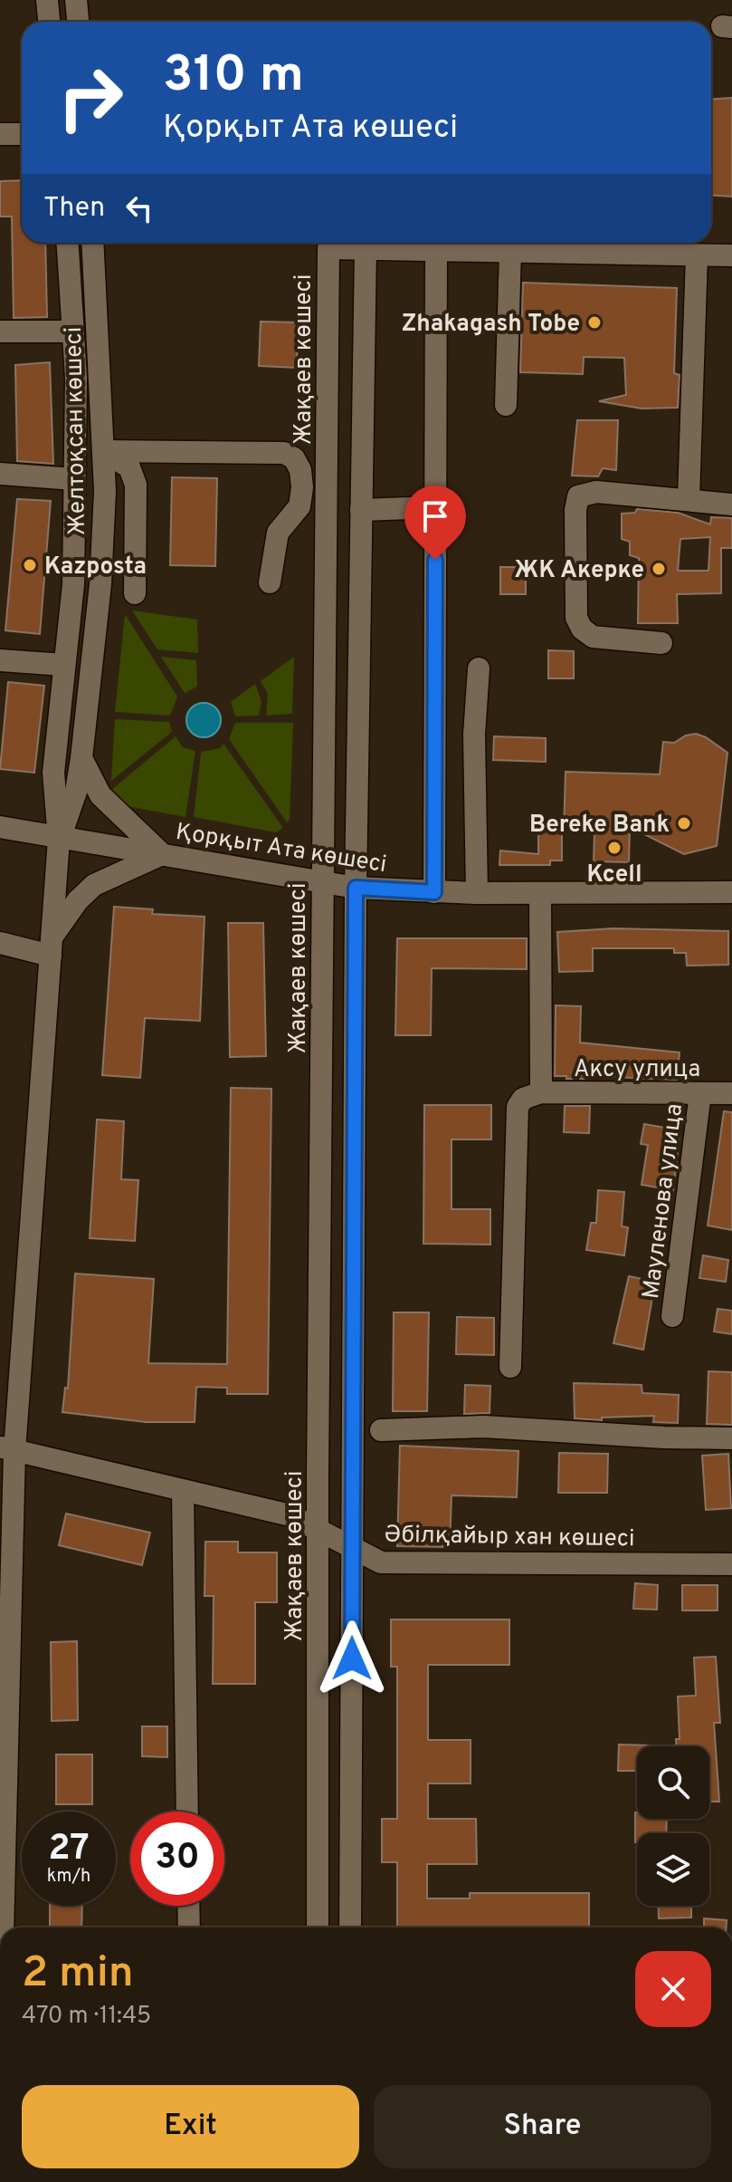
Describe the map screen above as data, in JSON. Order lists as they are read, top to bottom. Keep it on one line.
{"streets":{"street":["Жақаев көшесі","Желтоқсан көшесі","Қорқыт Ата көшесі","Аксу улица","Мауленова улица","Әбілқайыр хан көшесі"]},"crossings":[["Жақаев көшесі","Қорқыт Ата көшесі"],["Жақаев көшесі","Әбілқайыр хан көшесі"],["Желтоқсан көшесі","Қорқыт Ата көшесі"],["Желтоқсан көшесі","Әбілқайыр хан көшесі"],["Аксу улица","Мауленова улица"]],"places":["Zhakagash Tobe","Kazposta","ЖК Акерке","Bereke Bank","Kcell"],"page":{"turn":["310 m","Қорқыт Ата көшесі"],"then":"Then","speed":"27 km/h","limit":"30","heading":["2 min","470 m · 11:45"],"buttons":["Exit","Share"]}}
